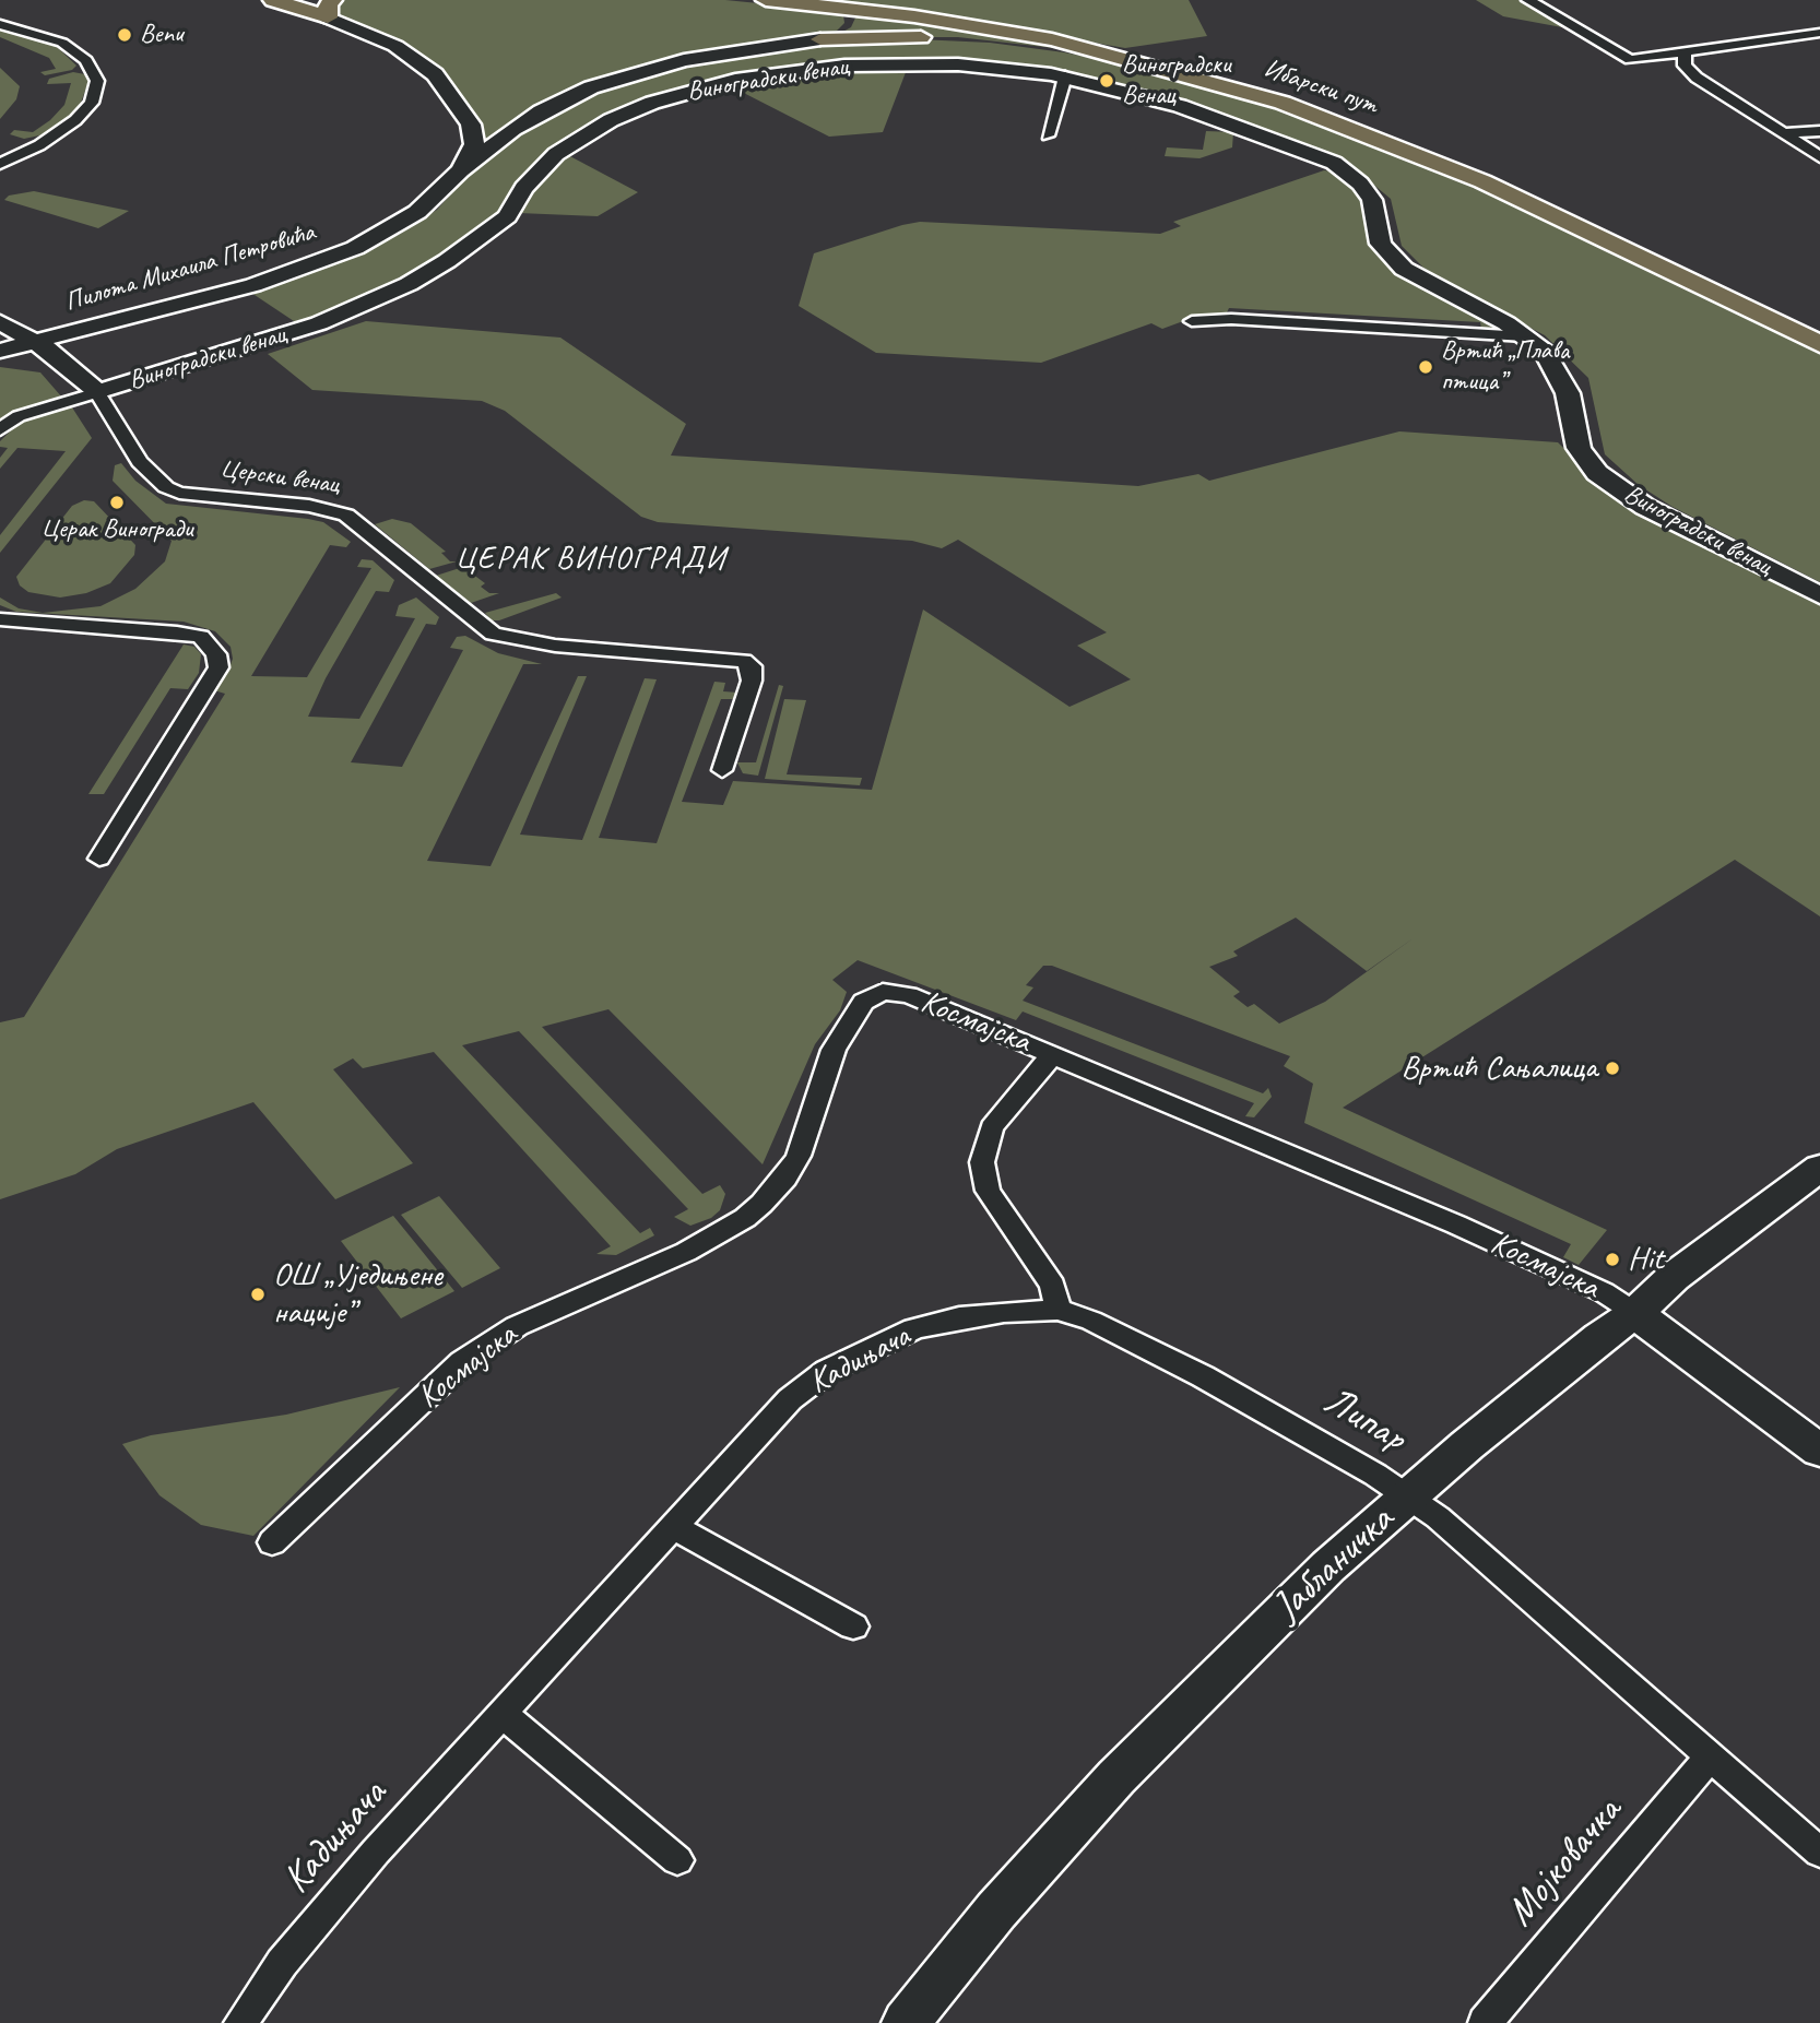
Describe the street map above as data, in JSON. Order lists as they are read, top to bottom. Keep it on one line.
{"streets":{"main road":["Ибарски пут"],"street":["Виноградски венац","Пилота Михаила Петровића","Церски венац","Космајска","Кадињача","Липар","Јабланичка","Мојковачка"]},"crossings":[["Виноградски венац","Церски венац"],["Пилота Михаила Петровића","Церски венац"],["Космајска","Јабланичка"],["Кадињача","Липар"],["Липар","Јабланичка"],["Липар","Мојковачка"]],"districts":["ЦЕРАК ВИНОГРАДИ"],"places":["Benu","Виноградски Венац","Вртић „Плава птица”","Церак Виногради","Вртић Сањалица","Hit","ОШ „Уједињене нације”"]}
